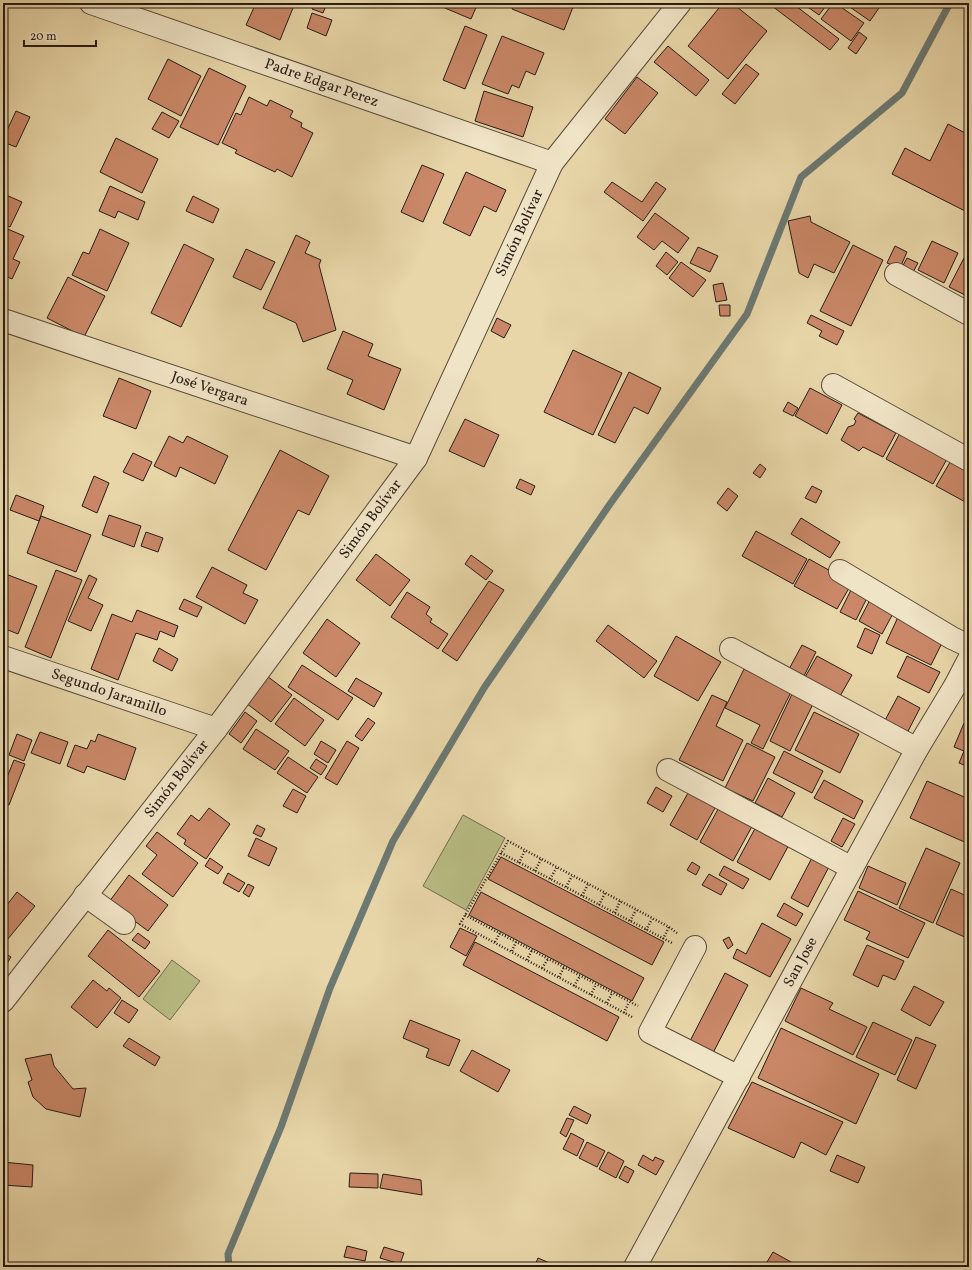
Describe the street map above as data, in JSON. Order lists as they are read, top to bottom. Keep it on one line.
{"streets":{"street":["Padre Edgar Perez","Simón Bolívar","José Vergara","Segundo Jaramillo","San Jose"]},"crossings":[["Padre Edgar Perez","Simón Bolívar"],["Simón Bolívar","José Vergara"],["Simón Bolívar","Segundo Jaramillo"]],"scale_bar":"20 m"}
